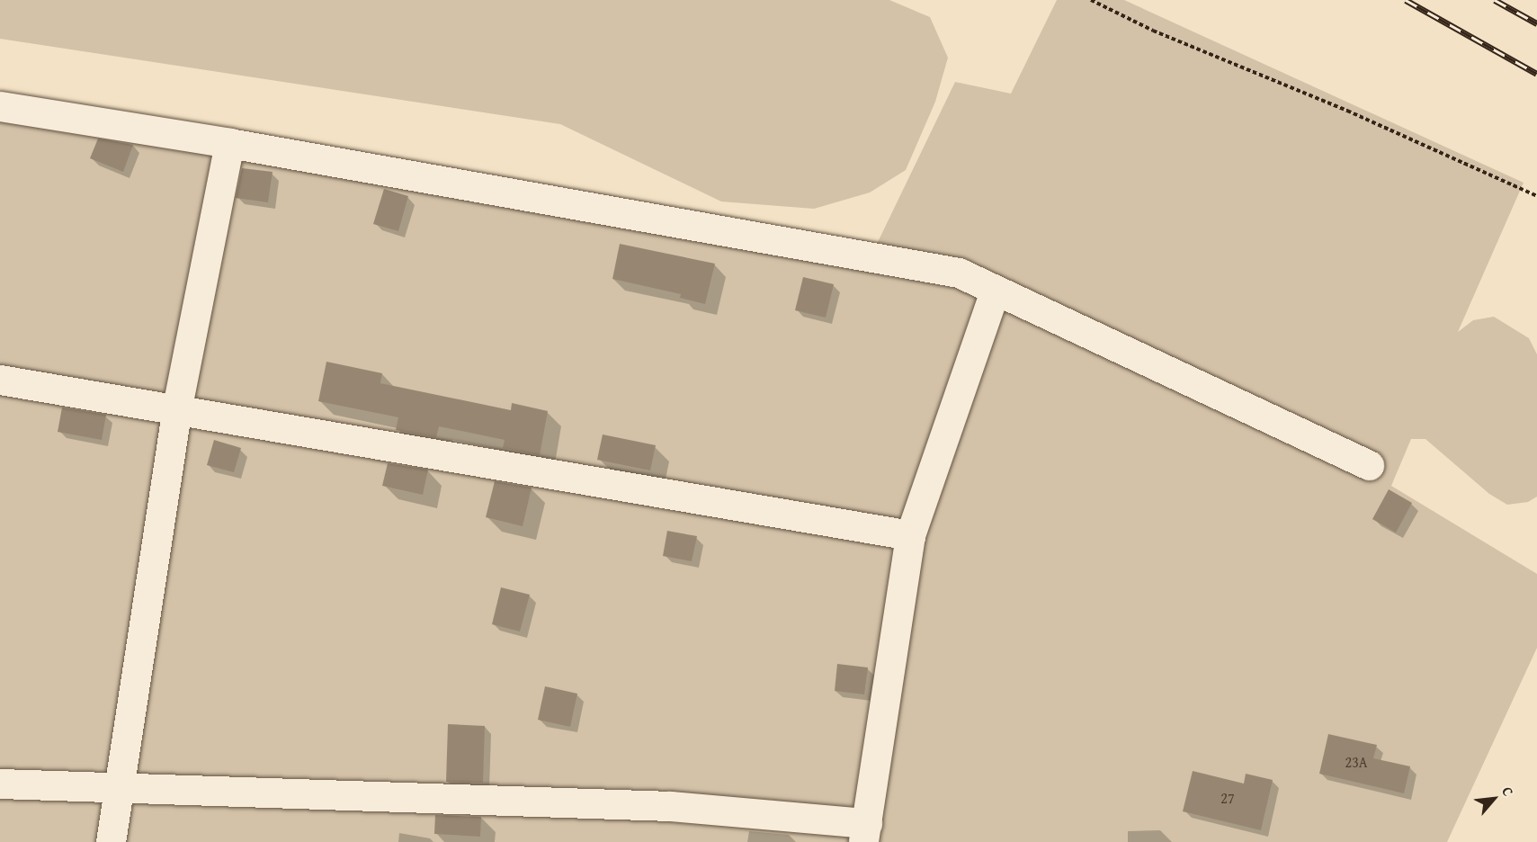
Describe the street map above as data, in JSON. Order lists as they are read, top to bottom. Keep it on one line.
{"house_numbers":["23А","27"],"north":"top right"}
